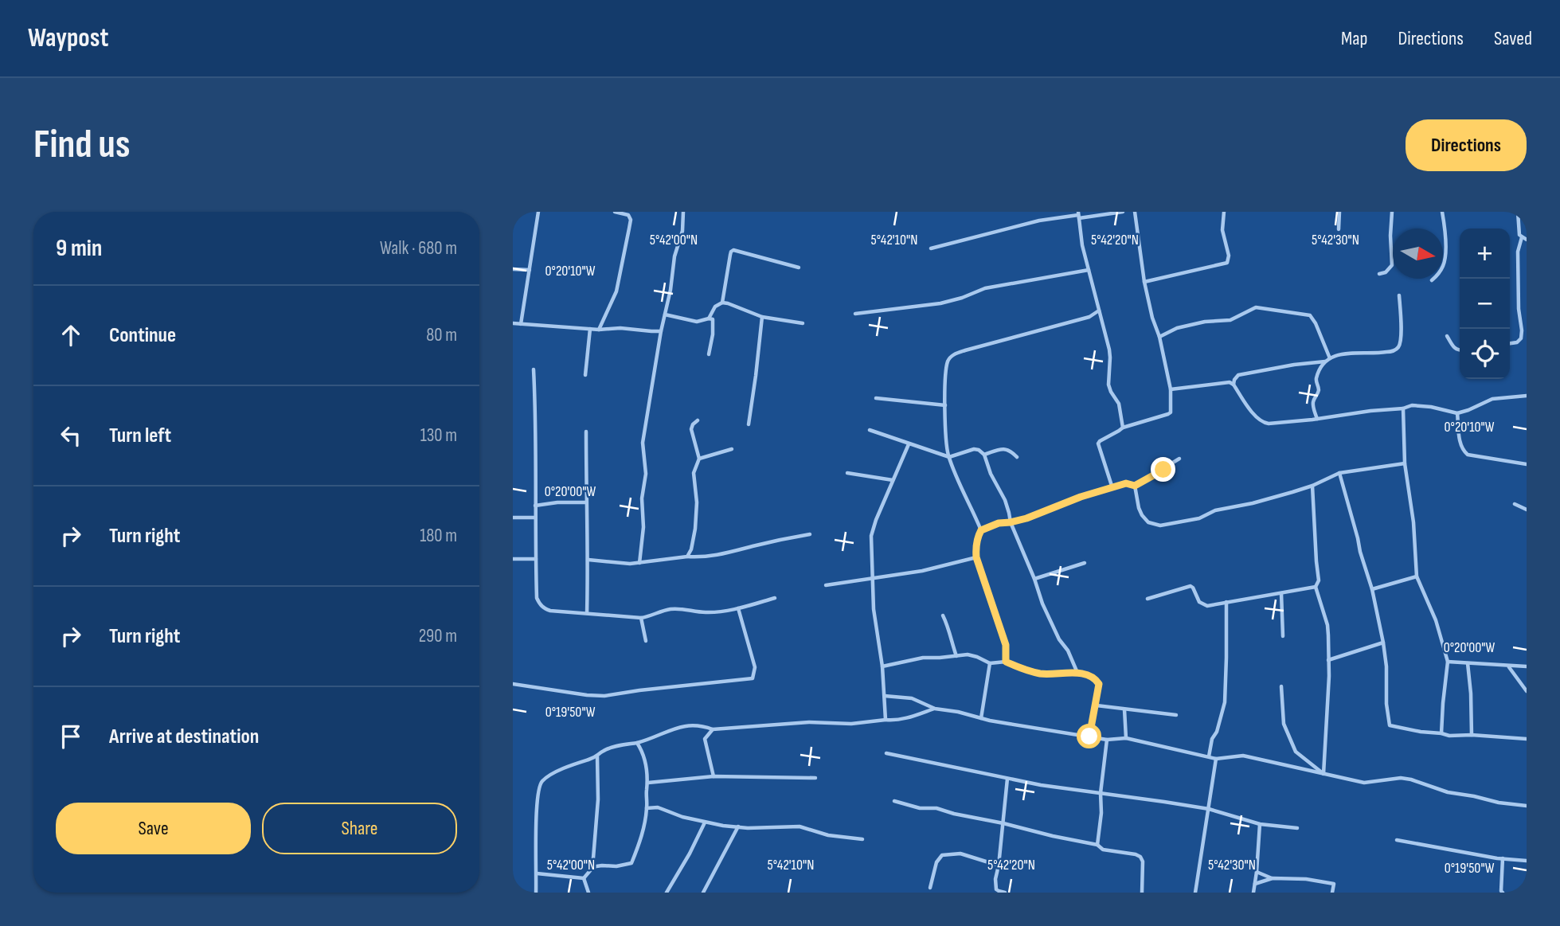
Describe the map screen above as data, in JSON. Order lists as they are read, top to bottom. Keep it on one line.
{"north":"right","page":{"header":"Waypost","nav":["Map","Directions","Saved"],"buttons":["Directions",["Save","Share"]],"title":"Find us","heading":["9 min","Walk · 680 m"],"map_buttons":["+","−"],"list":[["Continue","80 m"],["Turn left","130 m"],["Turn right","180 m"],["Turn right","290 m"],"Arrive at destination"]},"coordinates":["5°42'00\"N","5°42'10\"N","5°42'20\"N","5°42'30\"N","0°20'10\"W","0°20'00\"W","0°19'50\"W"]}
